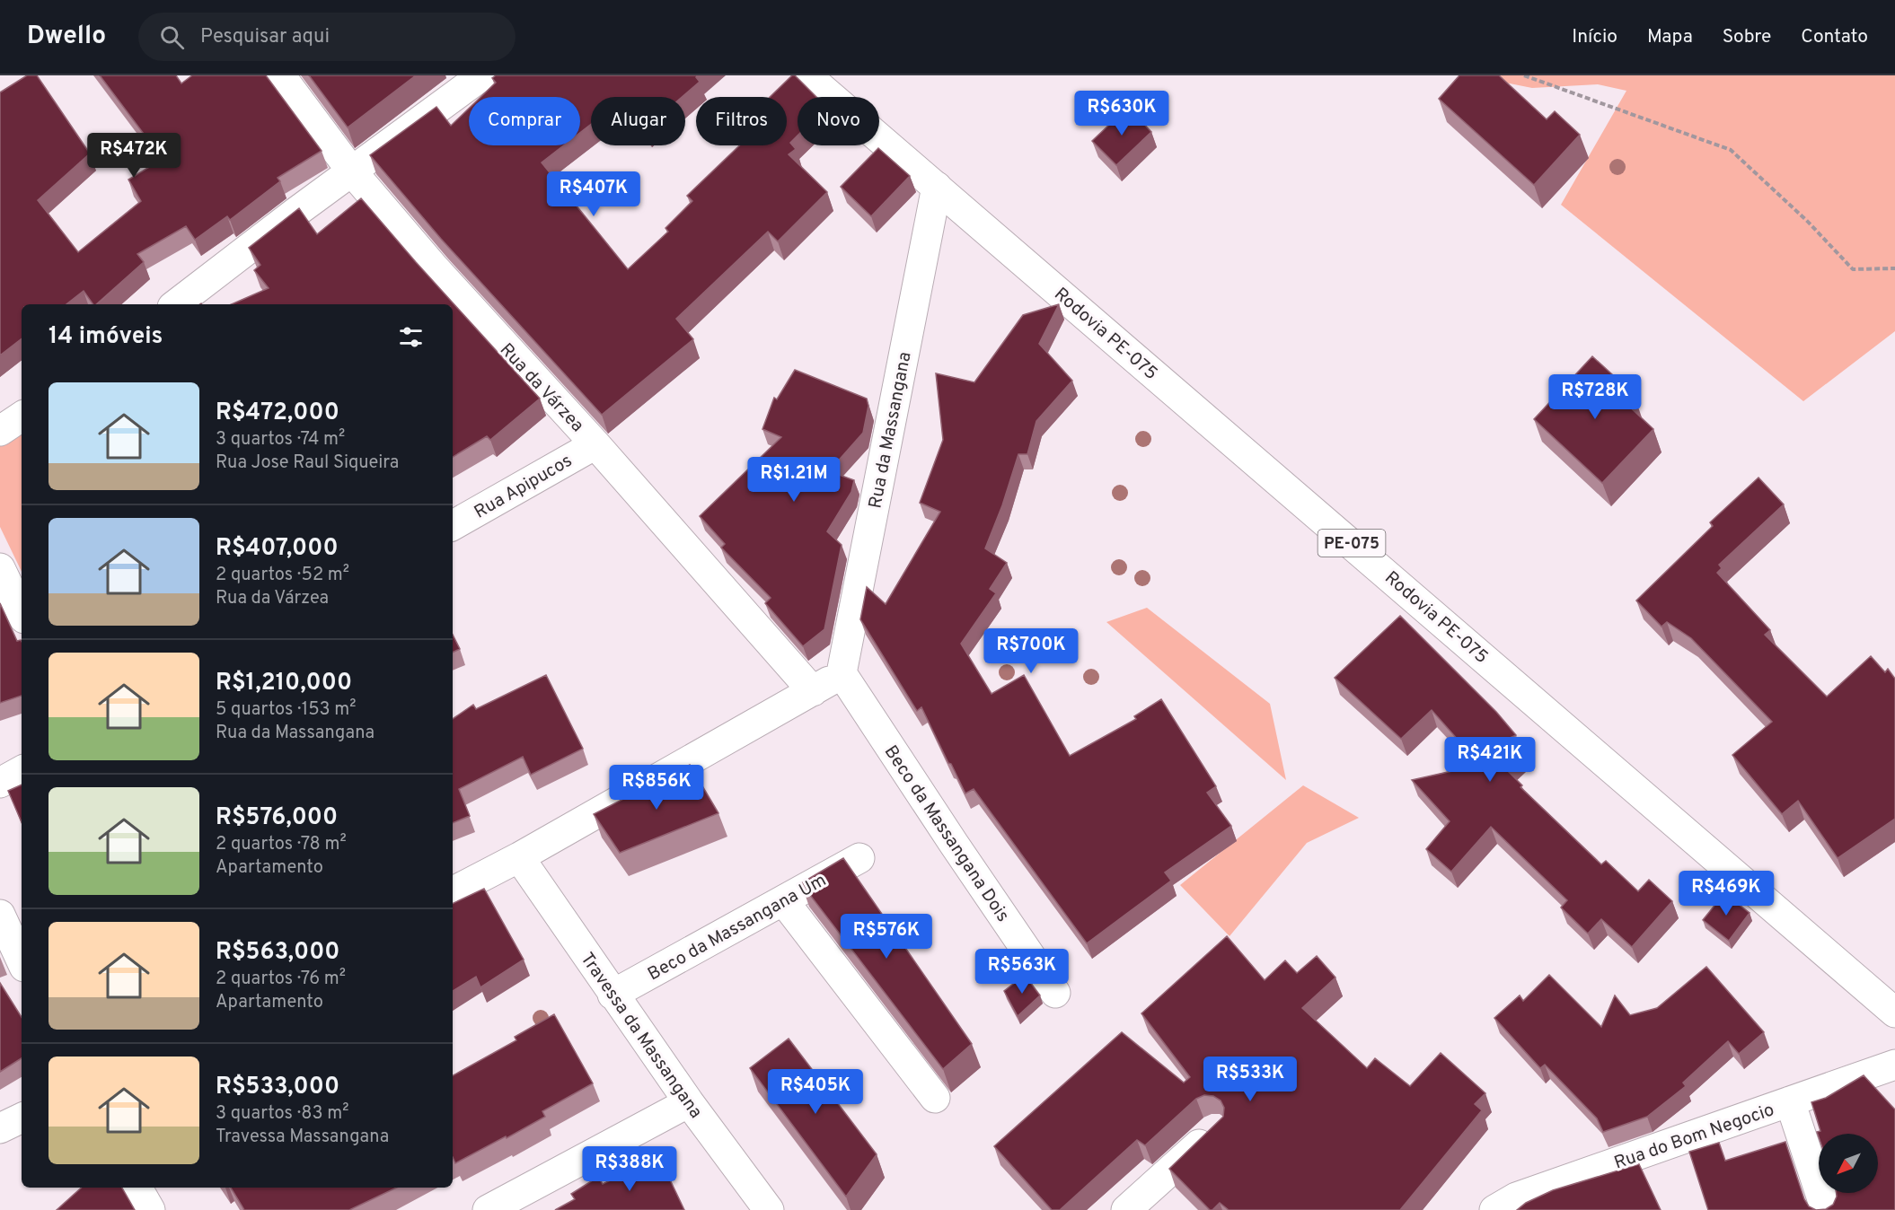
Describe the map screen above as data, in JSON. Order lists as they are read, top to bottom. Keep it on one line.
{"streets":{"street":["Rodovia PE-075","Rua da Várzea","Rua da Massangana","Rua Apipucos","PE-075","Beco da Massangana Dois","Beco da Massangana Um","Travessa da Massangana","Rua do Bom Negocio"]},"crossings":[["Rodovia PE-075","Rua da Massangana"],["Rua da Várzea","Rua Apipucos"],["Rua da Massangana","Beco da Massangana Dois"],["Beco da Massangana Um","Travessa da Massangana"]],"north":"bottom left","page":{"header":"Dwello","search":"Pesquisar aqui","nav":["Início","Mapa","Sobre","Contato"],"price":["R$630K","R$472K","R$407K","R$728K","R$1.21M","R$700K","R$421K","R$856K","R$469K","R$576K","R$563K","R$533K","R$405K","R$388K"],"chip":["Comprar","Alugar","Filtros","Novo"],"heading":"14 imóveis","list":[{"name":"R$472,000","note":"3 quartos · 74 m² · Rua Jose Raul Siqueira"},{"name":"R$407,000","note":"2 quartos · 52 m² · Rua da Várzea"},{"name":"R$1,210,000","note":"5 quartos · 153 m² · Rua da Massangana"},{"name":"R$576,000","note":"2 quartos · 78 m² · Apartamento"},{"name":"R$563,000","note":"2 quartos · 76 m² · Apartamento"},{"name":"R$533,000","note":"3 quartos · 83 m² · Travessa Massangana"}]}}
